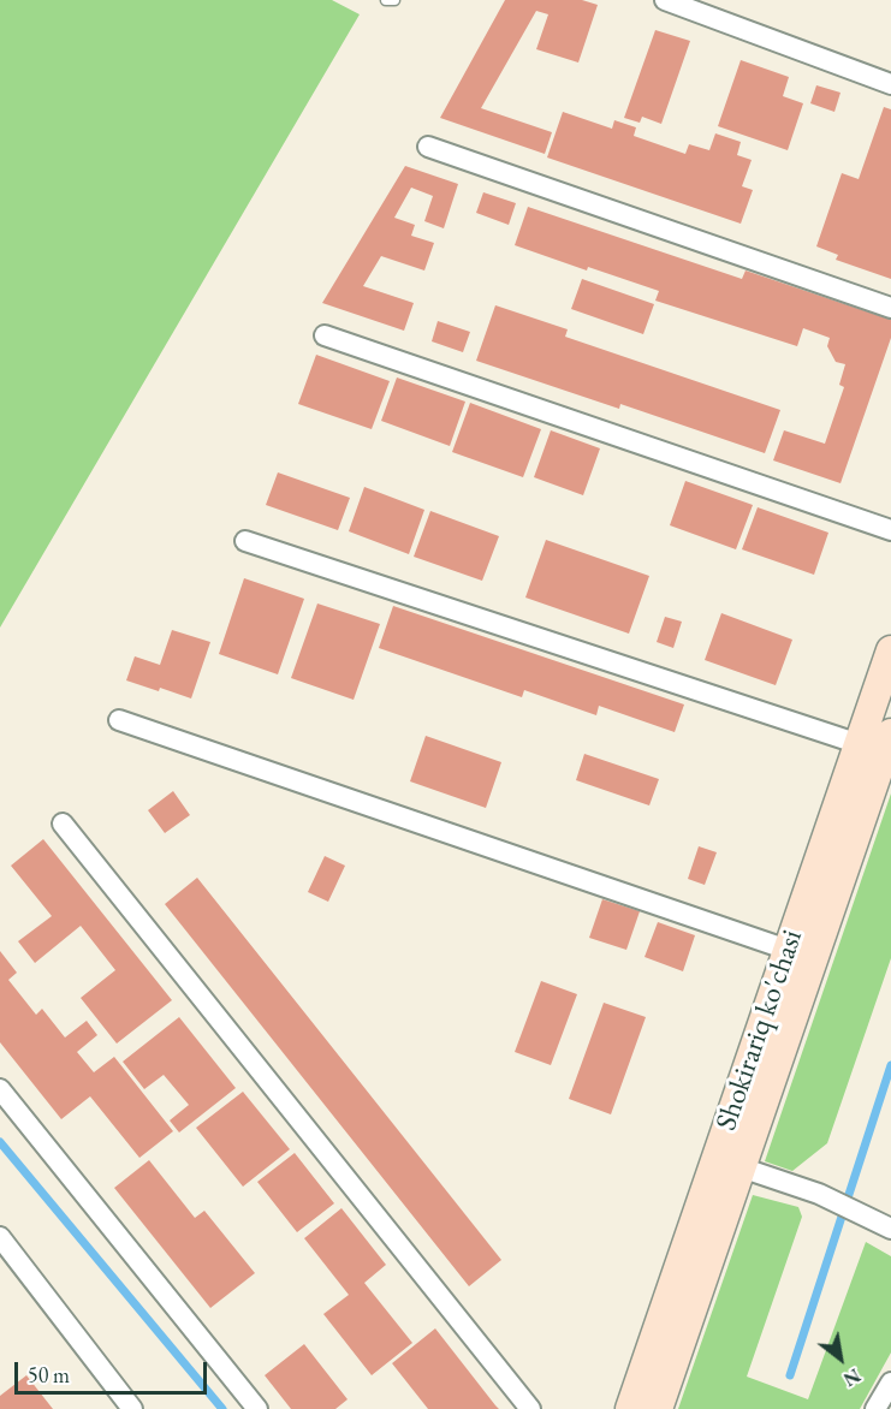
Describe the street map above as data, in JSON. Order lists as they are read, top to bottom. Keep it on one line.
{"streets":{"main road":["Shokirariq ko'chasi"]},"scale_bar":"50 m","north":"bottom right"}
